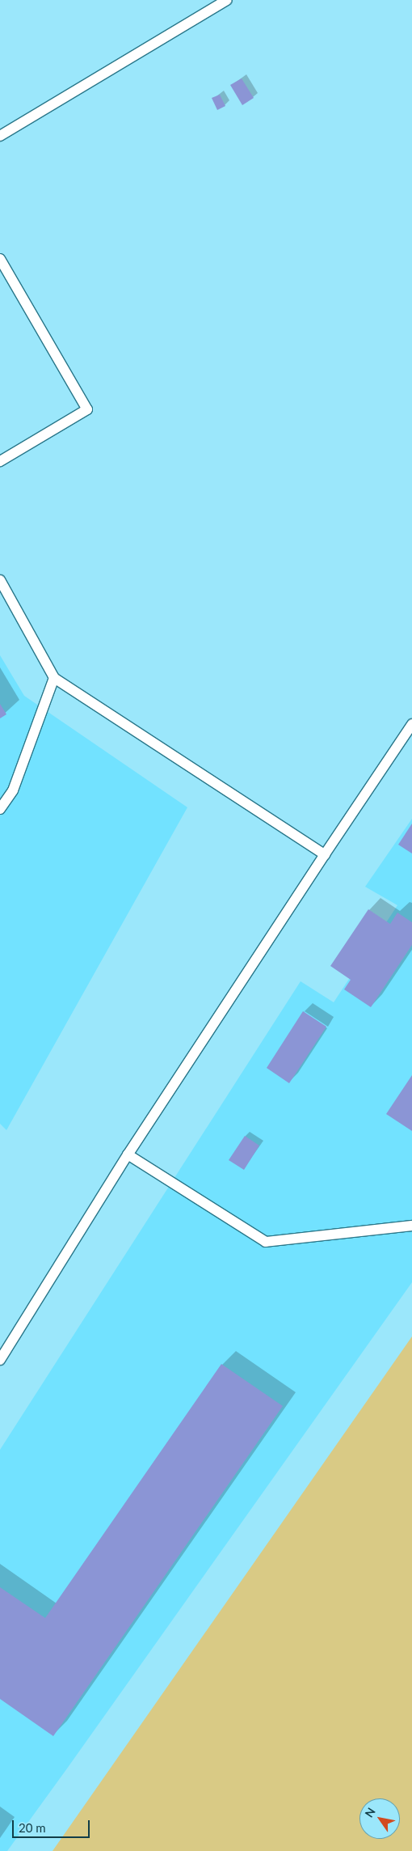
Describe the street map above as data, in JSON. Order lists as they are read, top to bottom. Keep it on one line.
{"scale_bar":"20 m","north":"top left"}
